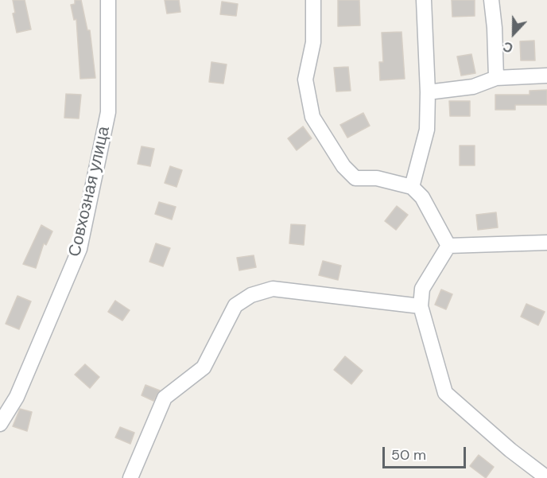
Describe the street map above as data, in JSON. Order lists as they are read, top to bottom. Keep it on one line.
{"streets":{"street":["Совхозная улица"]},"scale_bar":"50 m","north":"bottom"}
